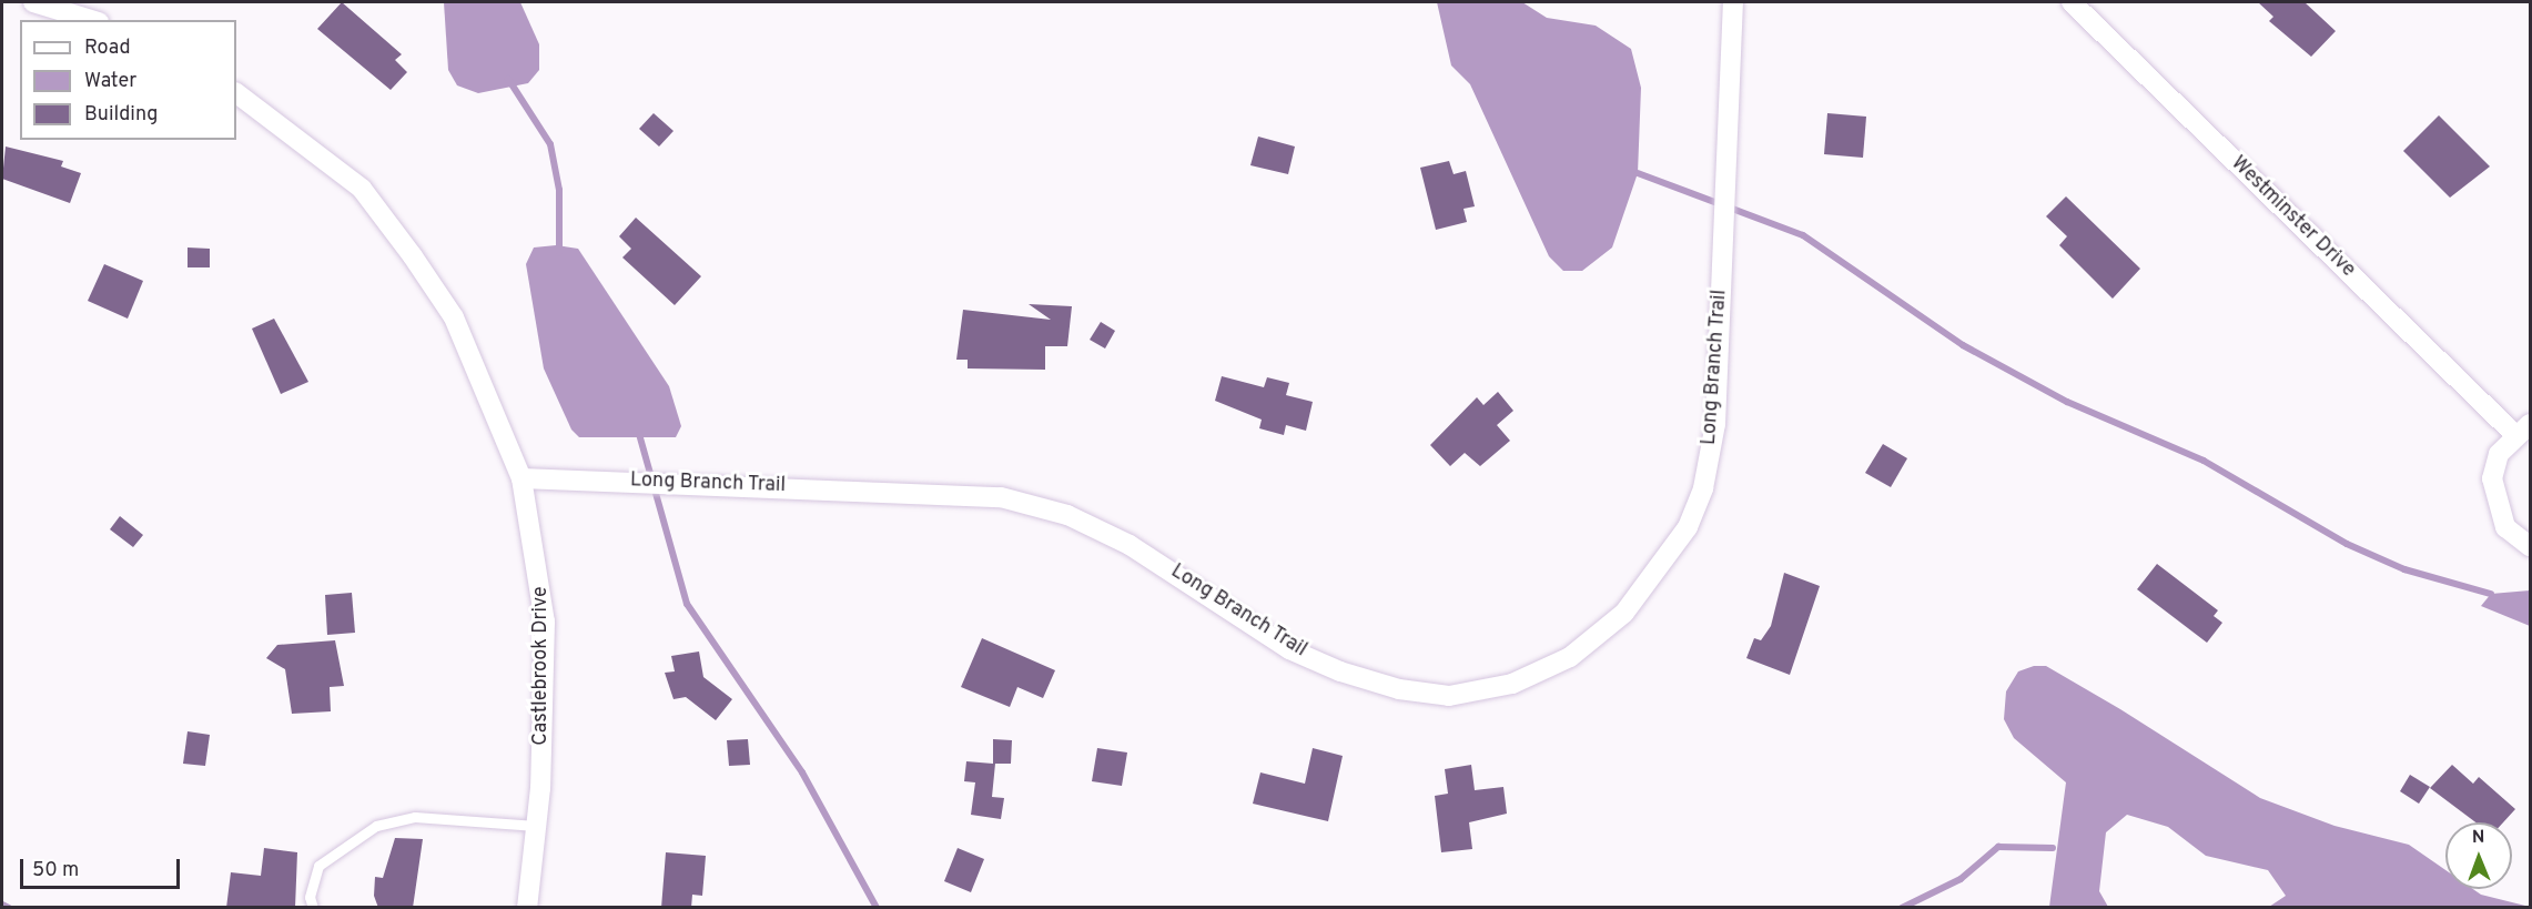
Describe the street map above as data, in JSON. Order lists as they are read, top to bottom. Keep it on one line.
{"streets":{"street":["Westminster Drive","Long Branch Trail","Castlebrook Drive"]},"crossings":[["Long Branch Trail","Castlebrook Drive"]],"legend":["Road","Water","Building"],"scale_bar":"50 m","north":"top"}
